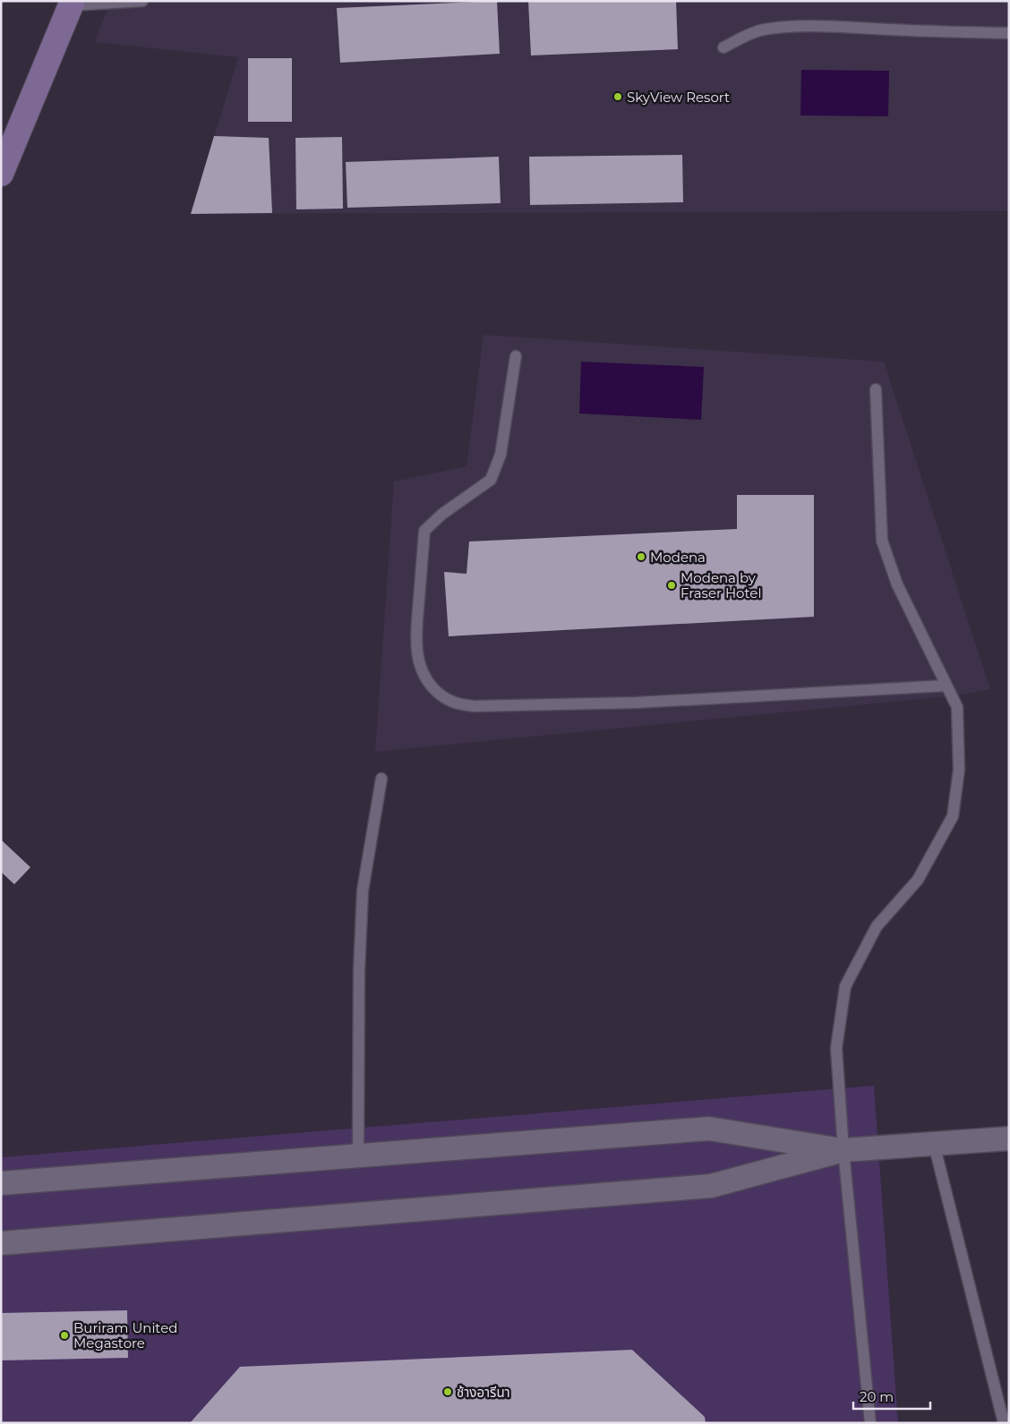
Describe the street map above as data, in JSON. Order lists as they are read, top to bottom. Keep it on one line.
{"places":["SkyView Resort","Modena","Modena by Fraser Hotel","Buriram United Megastore","ช้างอารีนา"],"scale_bar":"20 m"}
